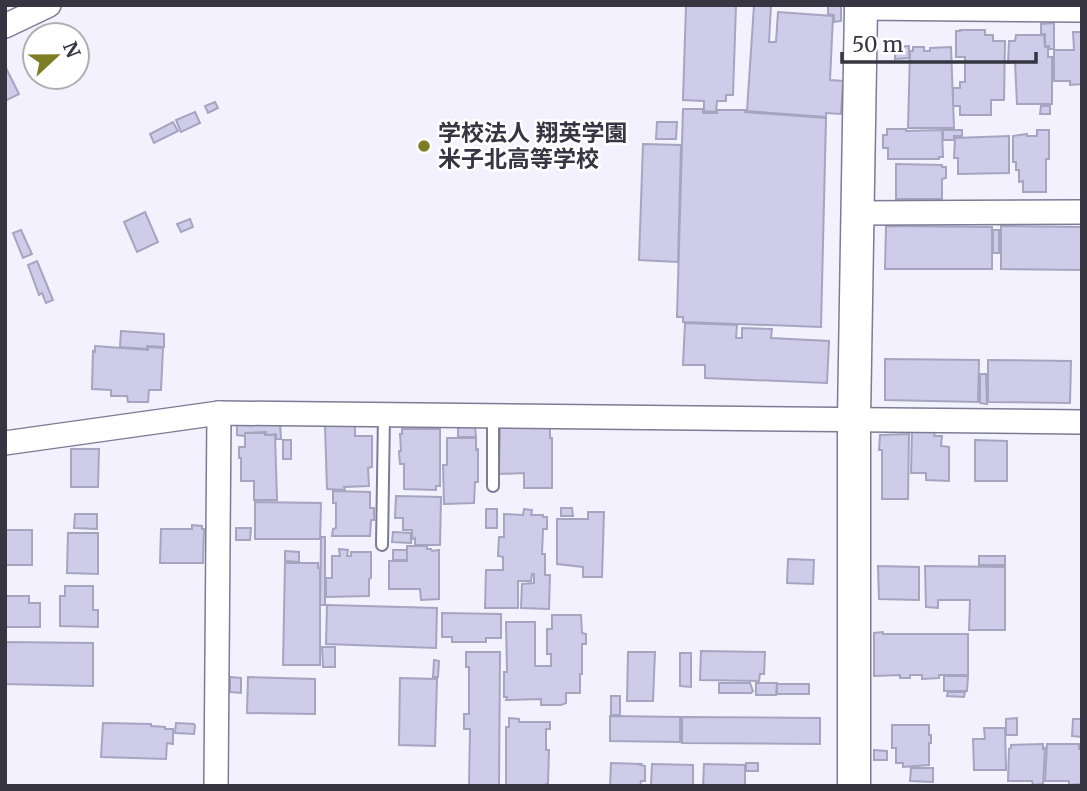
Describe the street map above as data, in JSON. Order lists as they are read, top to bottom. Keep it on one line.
{"places":["学校法人 翔英学園 米子北高等学校"],"scale_bar":"50 m","north":"right"}
